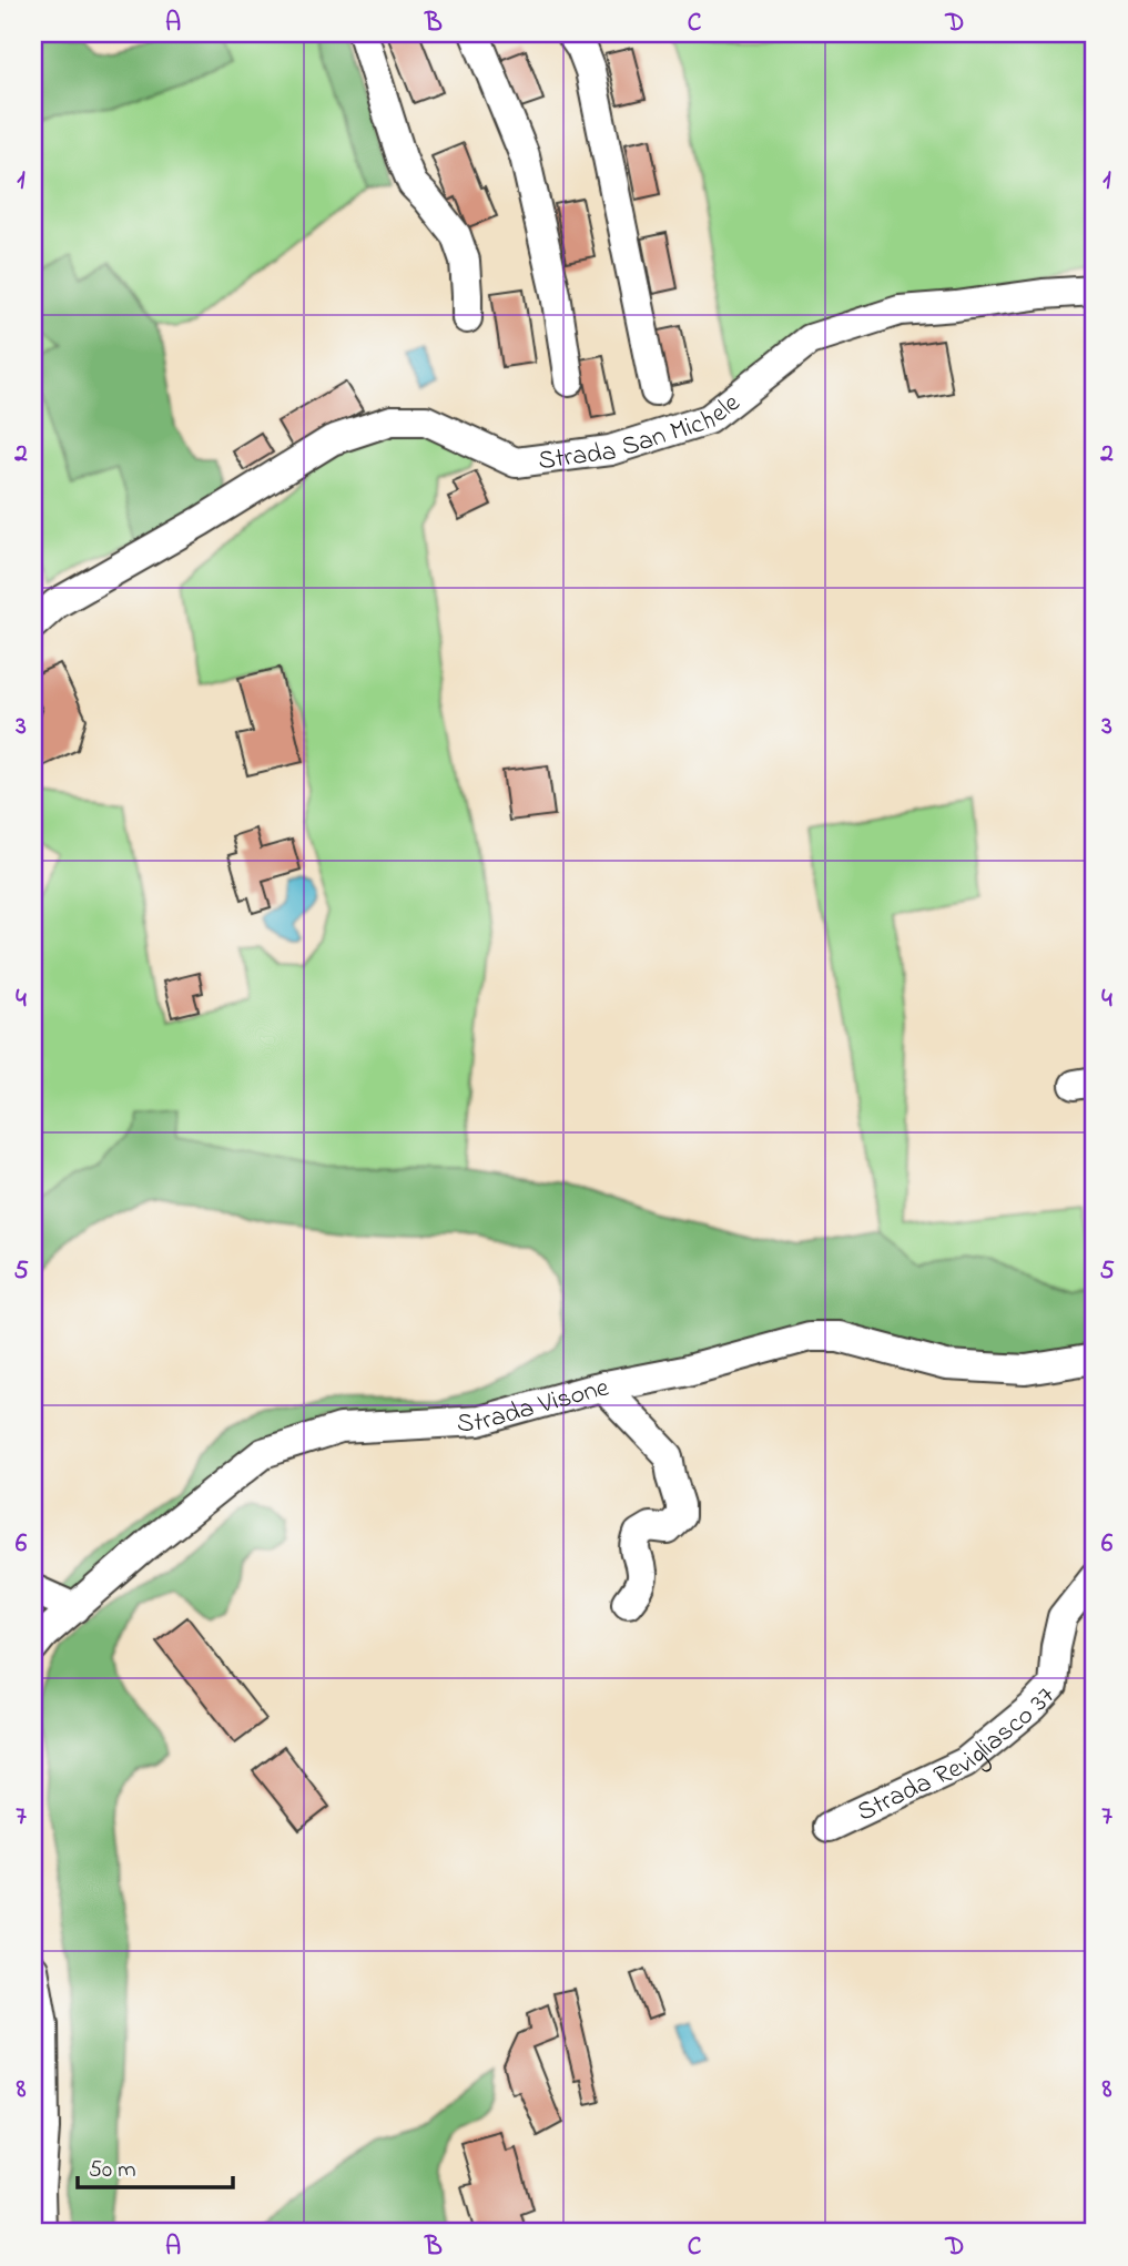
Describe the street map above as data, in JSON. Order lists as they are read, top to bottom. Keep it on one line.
{"streets":{"street":["Strada San Michele","Strada Visone","Strada Revigliasco 37"]},"scale_bar":"50 m","grid":{"columns":["A","B","C","D"],"rows":["1","2","3","4","5","6","7","8"]}}
